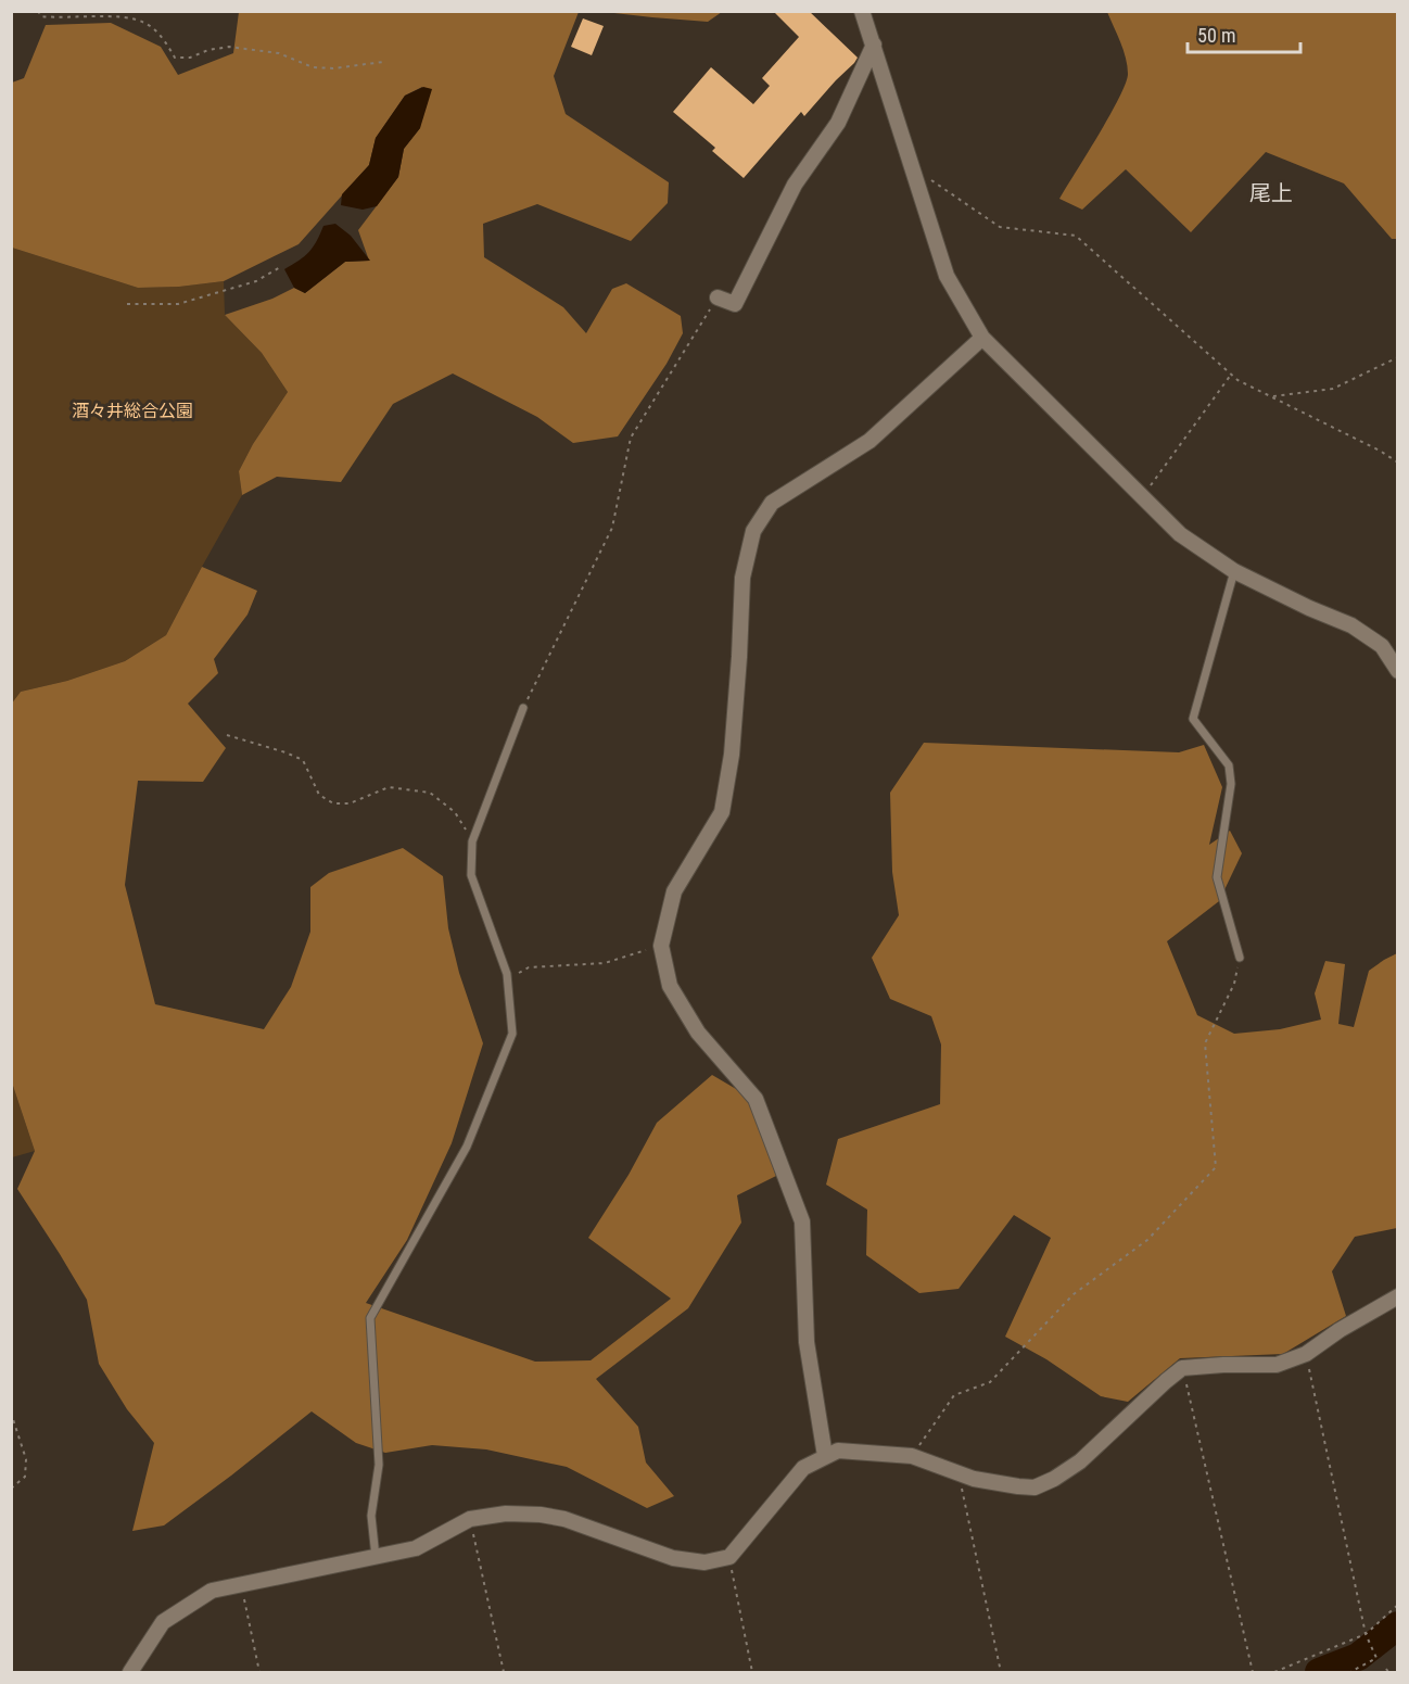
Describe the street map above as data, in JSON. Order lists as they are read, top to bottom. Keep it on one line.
{"districts":["尾上"],"parks":["酒々井総合公園"],"scale_bar":"50 m"}
